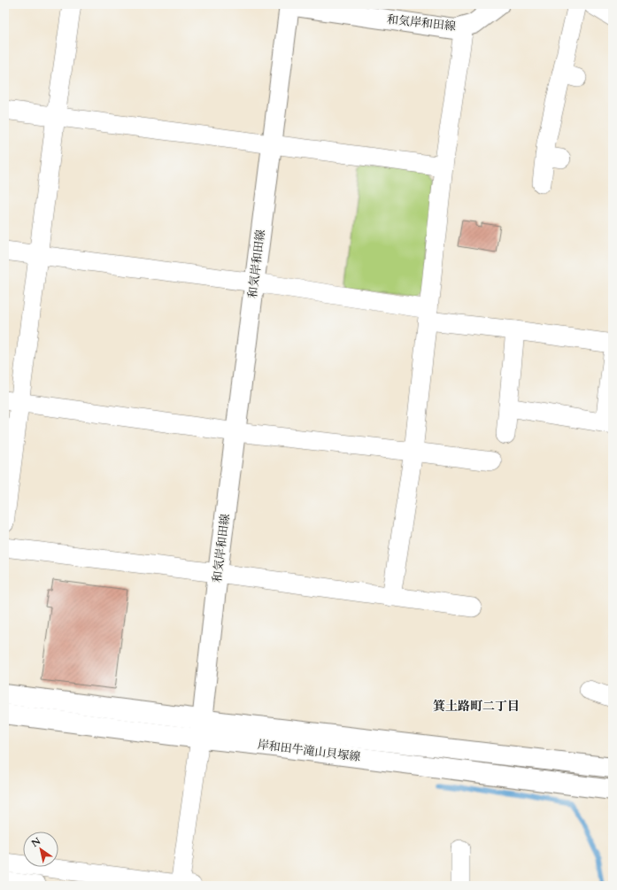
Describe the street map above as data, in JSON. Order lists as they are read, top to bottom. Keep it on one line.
{"streets":{"main road":["和気岸和田線","岸和田牛滝山貝塚線"]},"crossings":[["和気岸和田線","岸和田牛滝山貝塚線"]],"districts":["箕土路町二丁目"],"north":"top left"}
